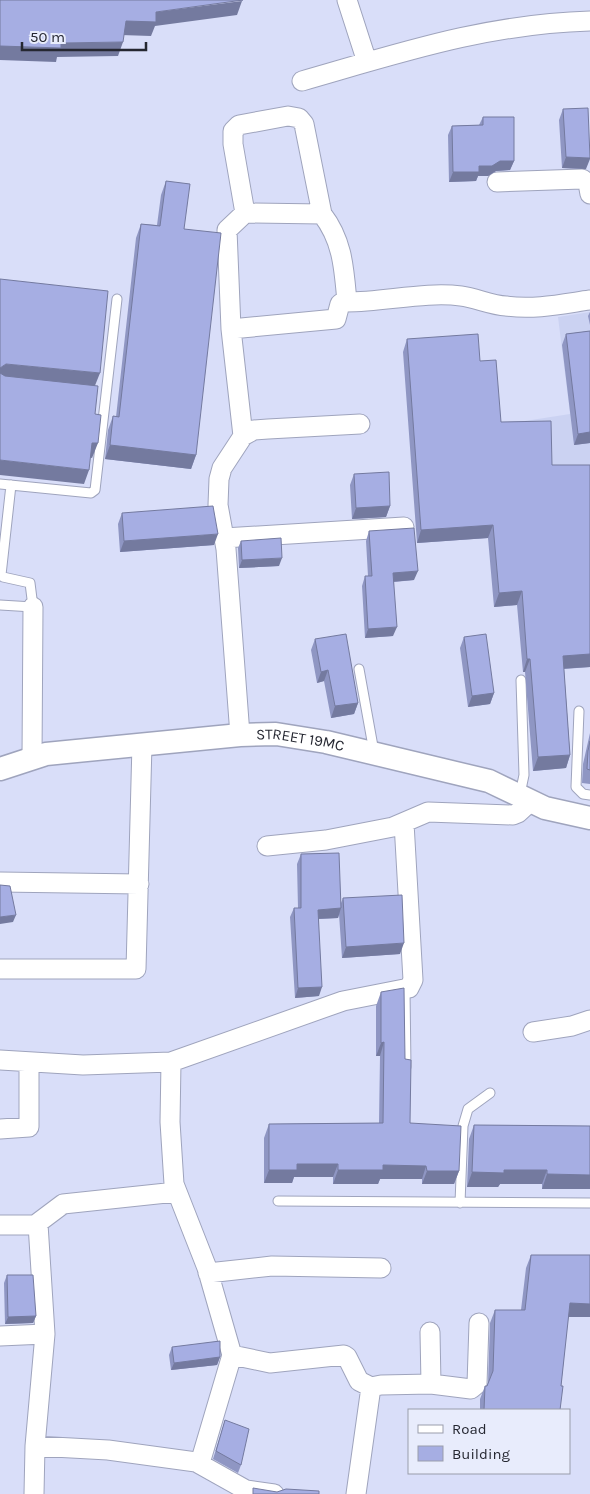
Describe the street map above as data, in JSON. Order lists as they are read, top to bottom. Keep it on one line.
{"streets":{"street":["STREET 19MC"]},"legend":["Road","Building"],"scale_bar":"50 m"}
